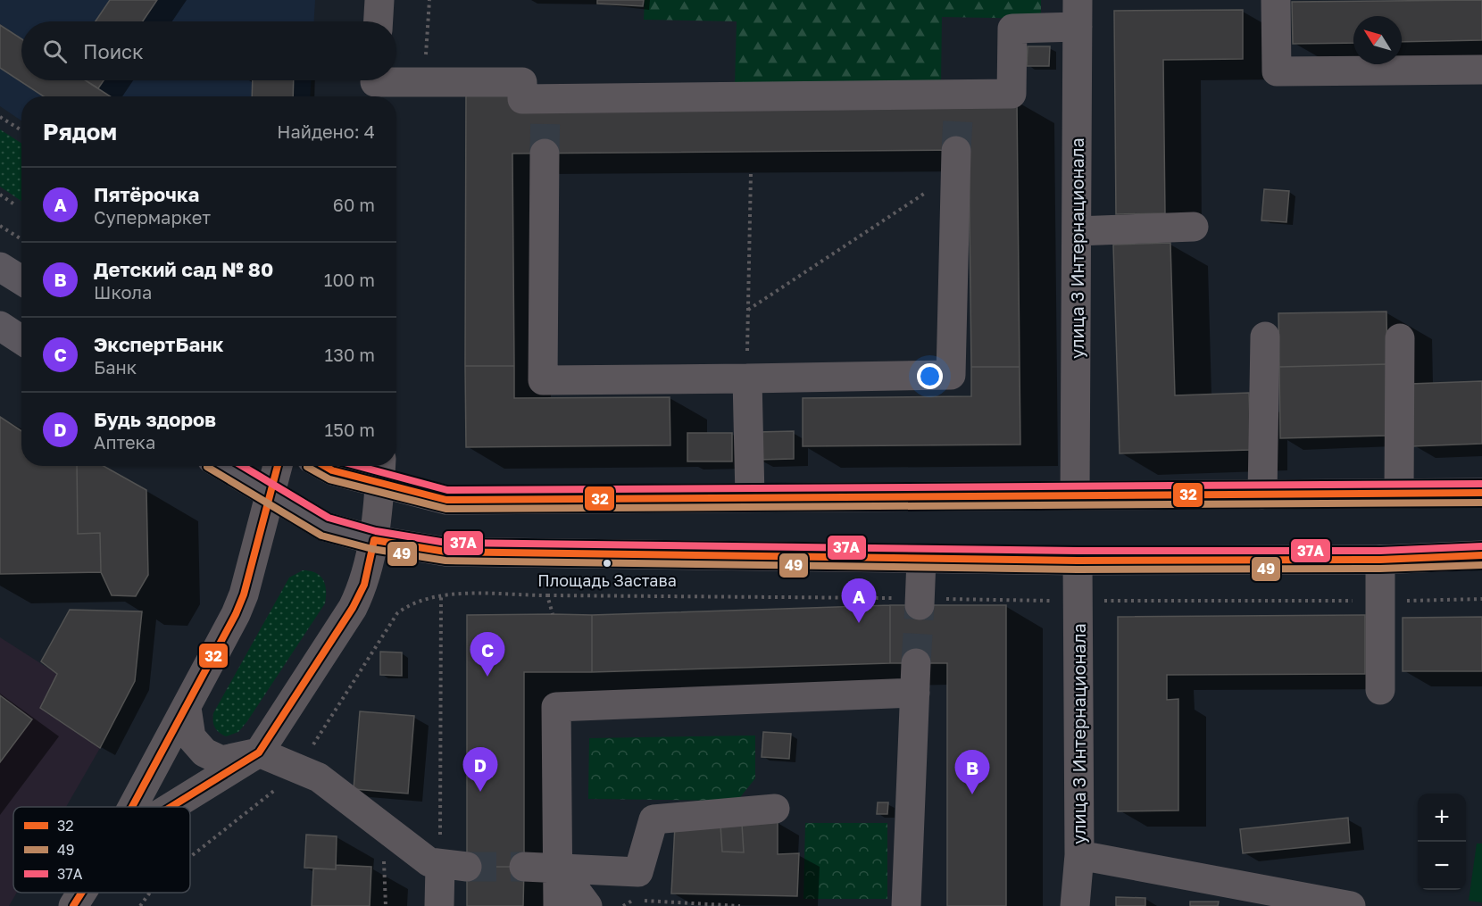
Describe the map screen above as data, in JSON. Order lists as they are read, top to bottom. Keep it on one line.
{"streets":{"street":["улица 3 Интернационала"]},"places":["Площадь Застава"],"lines":["transit line 32","transit line 37А","transit line 49"],"legend":["32","49","37А"],"north":"top left","page":{"search":"Поиск","heading":["Рядом","Найдено: 4"],"list":[{"mark":"A","name":"Пятёрочка","note":"Супермаркет","value":"60 m"},{"mark":"B","name":"Детский сад № 80","note":"Школа","value":"100 m"},{"mark":"C","name":"ЭкспертБанк","note":"Банк","value":"130 m"},{"mark":"D","name":"Будь здоров","note":"Аптека","value":"150 m"}],"pins":["A","C","D","B"],"map_buttons":["+","−"]}}
